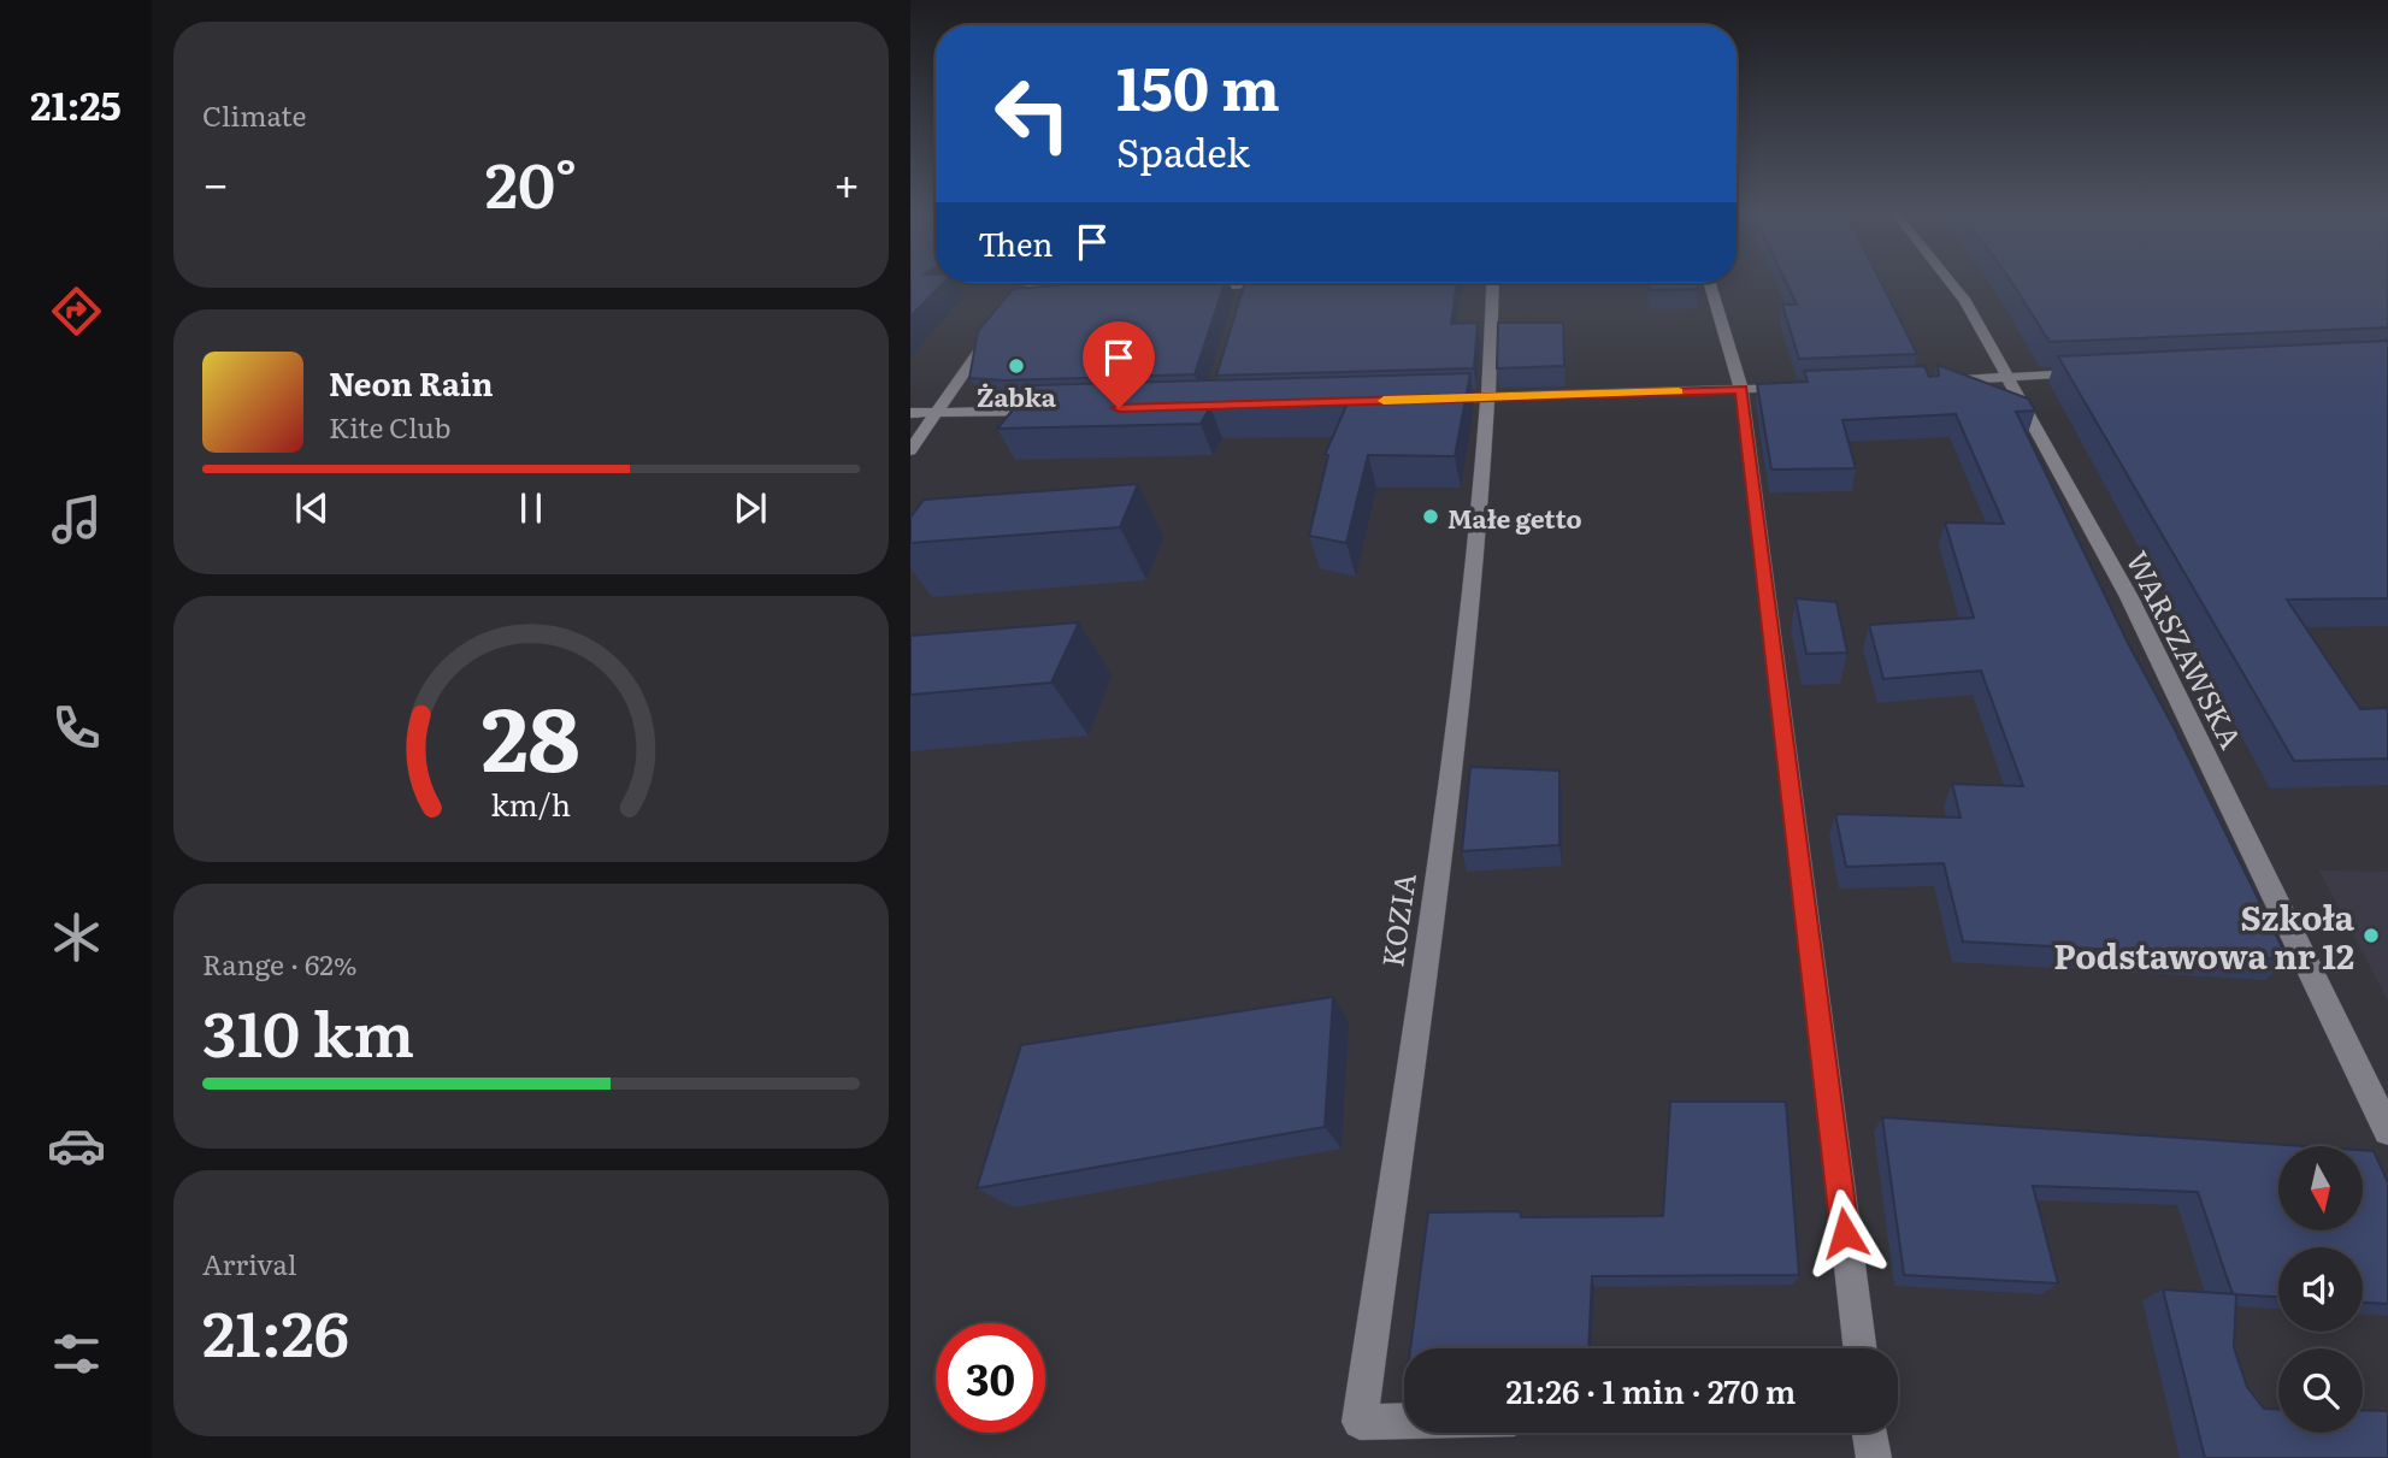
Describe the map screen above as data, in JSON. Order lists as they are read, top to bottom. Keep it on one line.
{"streets":{"street":["WARSZAWSKA","KOZIA"]},"places":["Żabka","Małe getto","Szkoła Podstawowa nr 12"],"north":"bottom","page":{"tabs":"21:25","tile":["Climate",["Range · 62%","310 km"],["Arrival","21:26"]],"turn":["150 m","Spadek"],"heat":["−","20°","+"],"then":"Then","song":["Neon Rain","Kite Club"],"limit":"30","trip":"21:26 · 1 min · 270 m","gauge":["28","km/h"]}}
